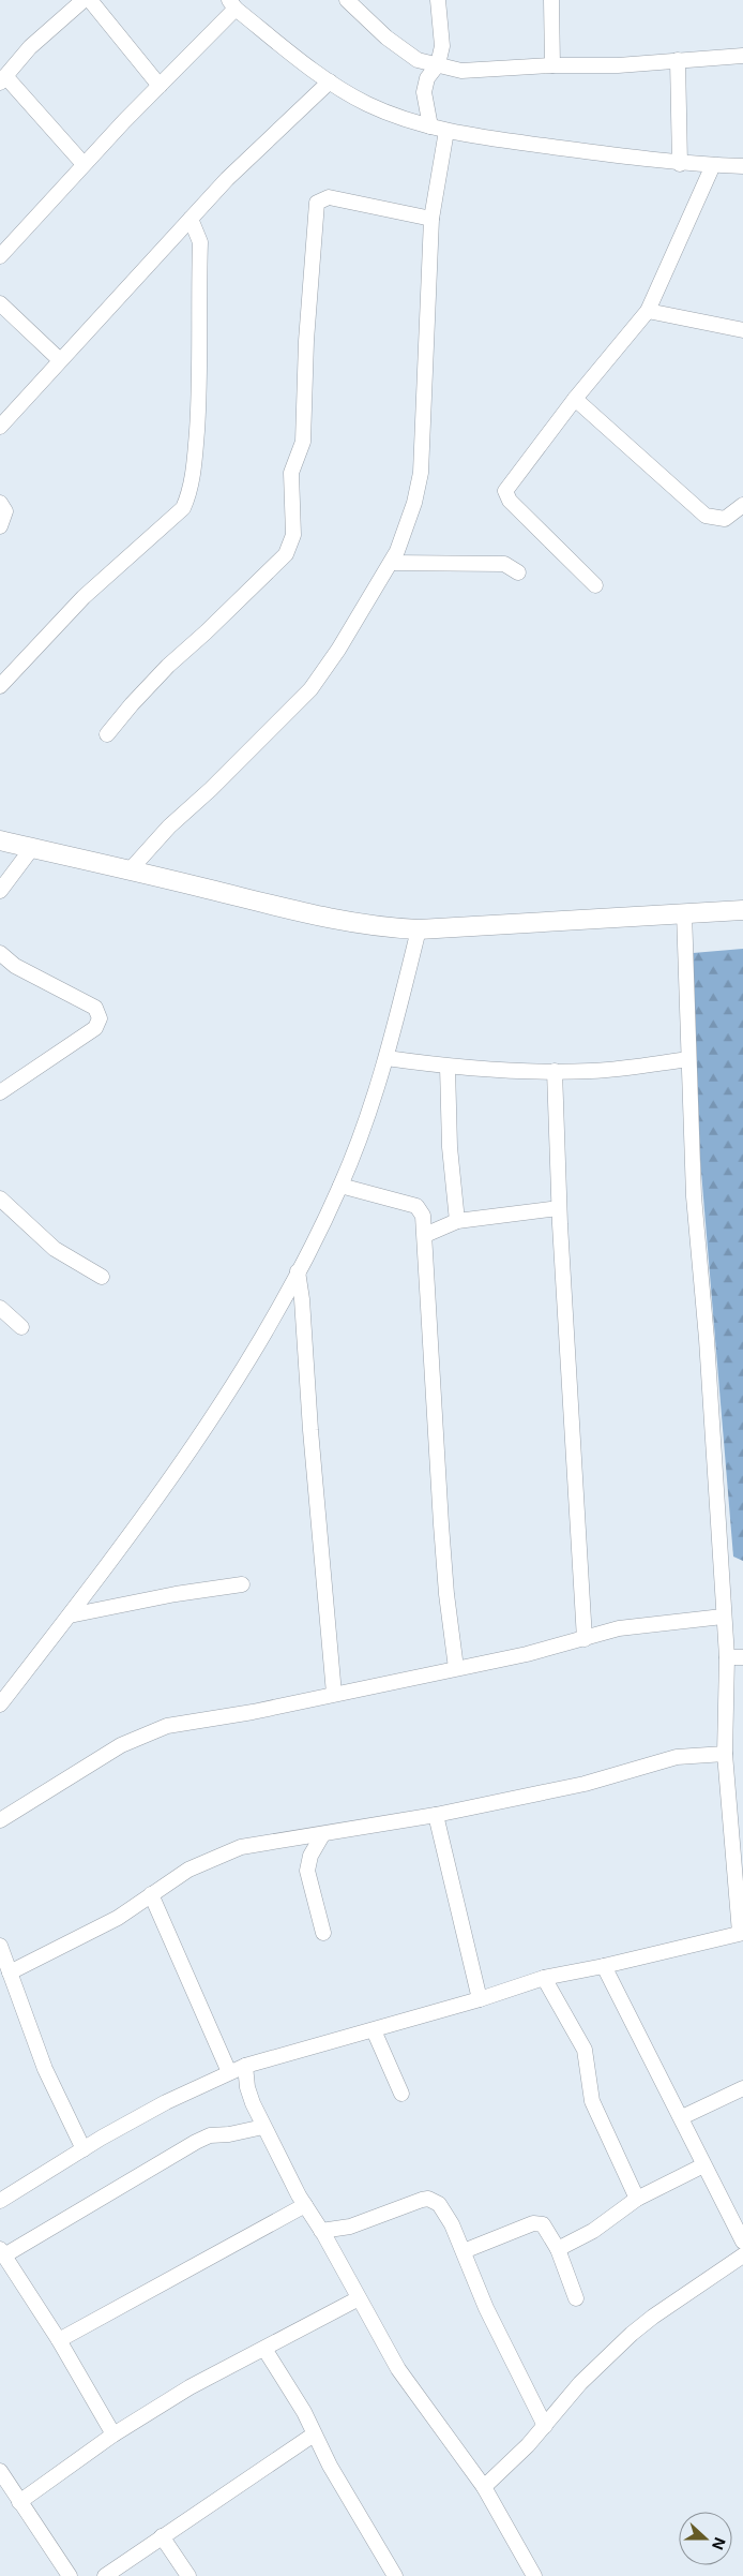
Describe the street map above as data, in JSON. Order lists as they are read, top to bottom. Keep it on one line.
{"north":"right"}
